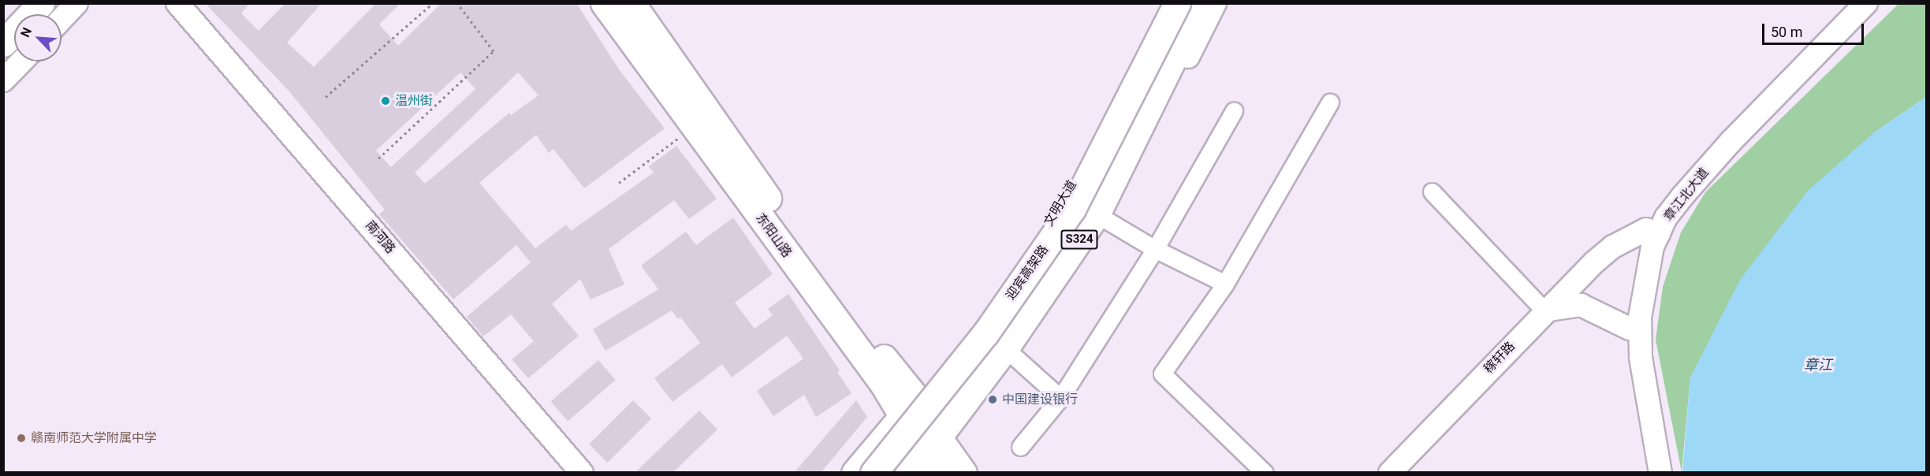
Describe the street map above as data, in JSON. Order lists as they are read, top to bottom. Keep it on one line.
{"streets":{"main road":["文明大道","东阳山路","S324","迎宾高架路"],"street":["章江北大道","南河路","稼轩路"]},"crossings":[["章江北大道","稼轩路"],["文明大道","东阳山路"],["东阳山路","S324"]],"water":["章江"],"places":["温州街","中国建设银行","赣南师范大学附属中学"],"scale_bar":"50 m","north":"top left"}
